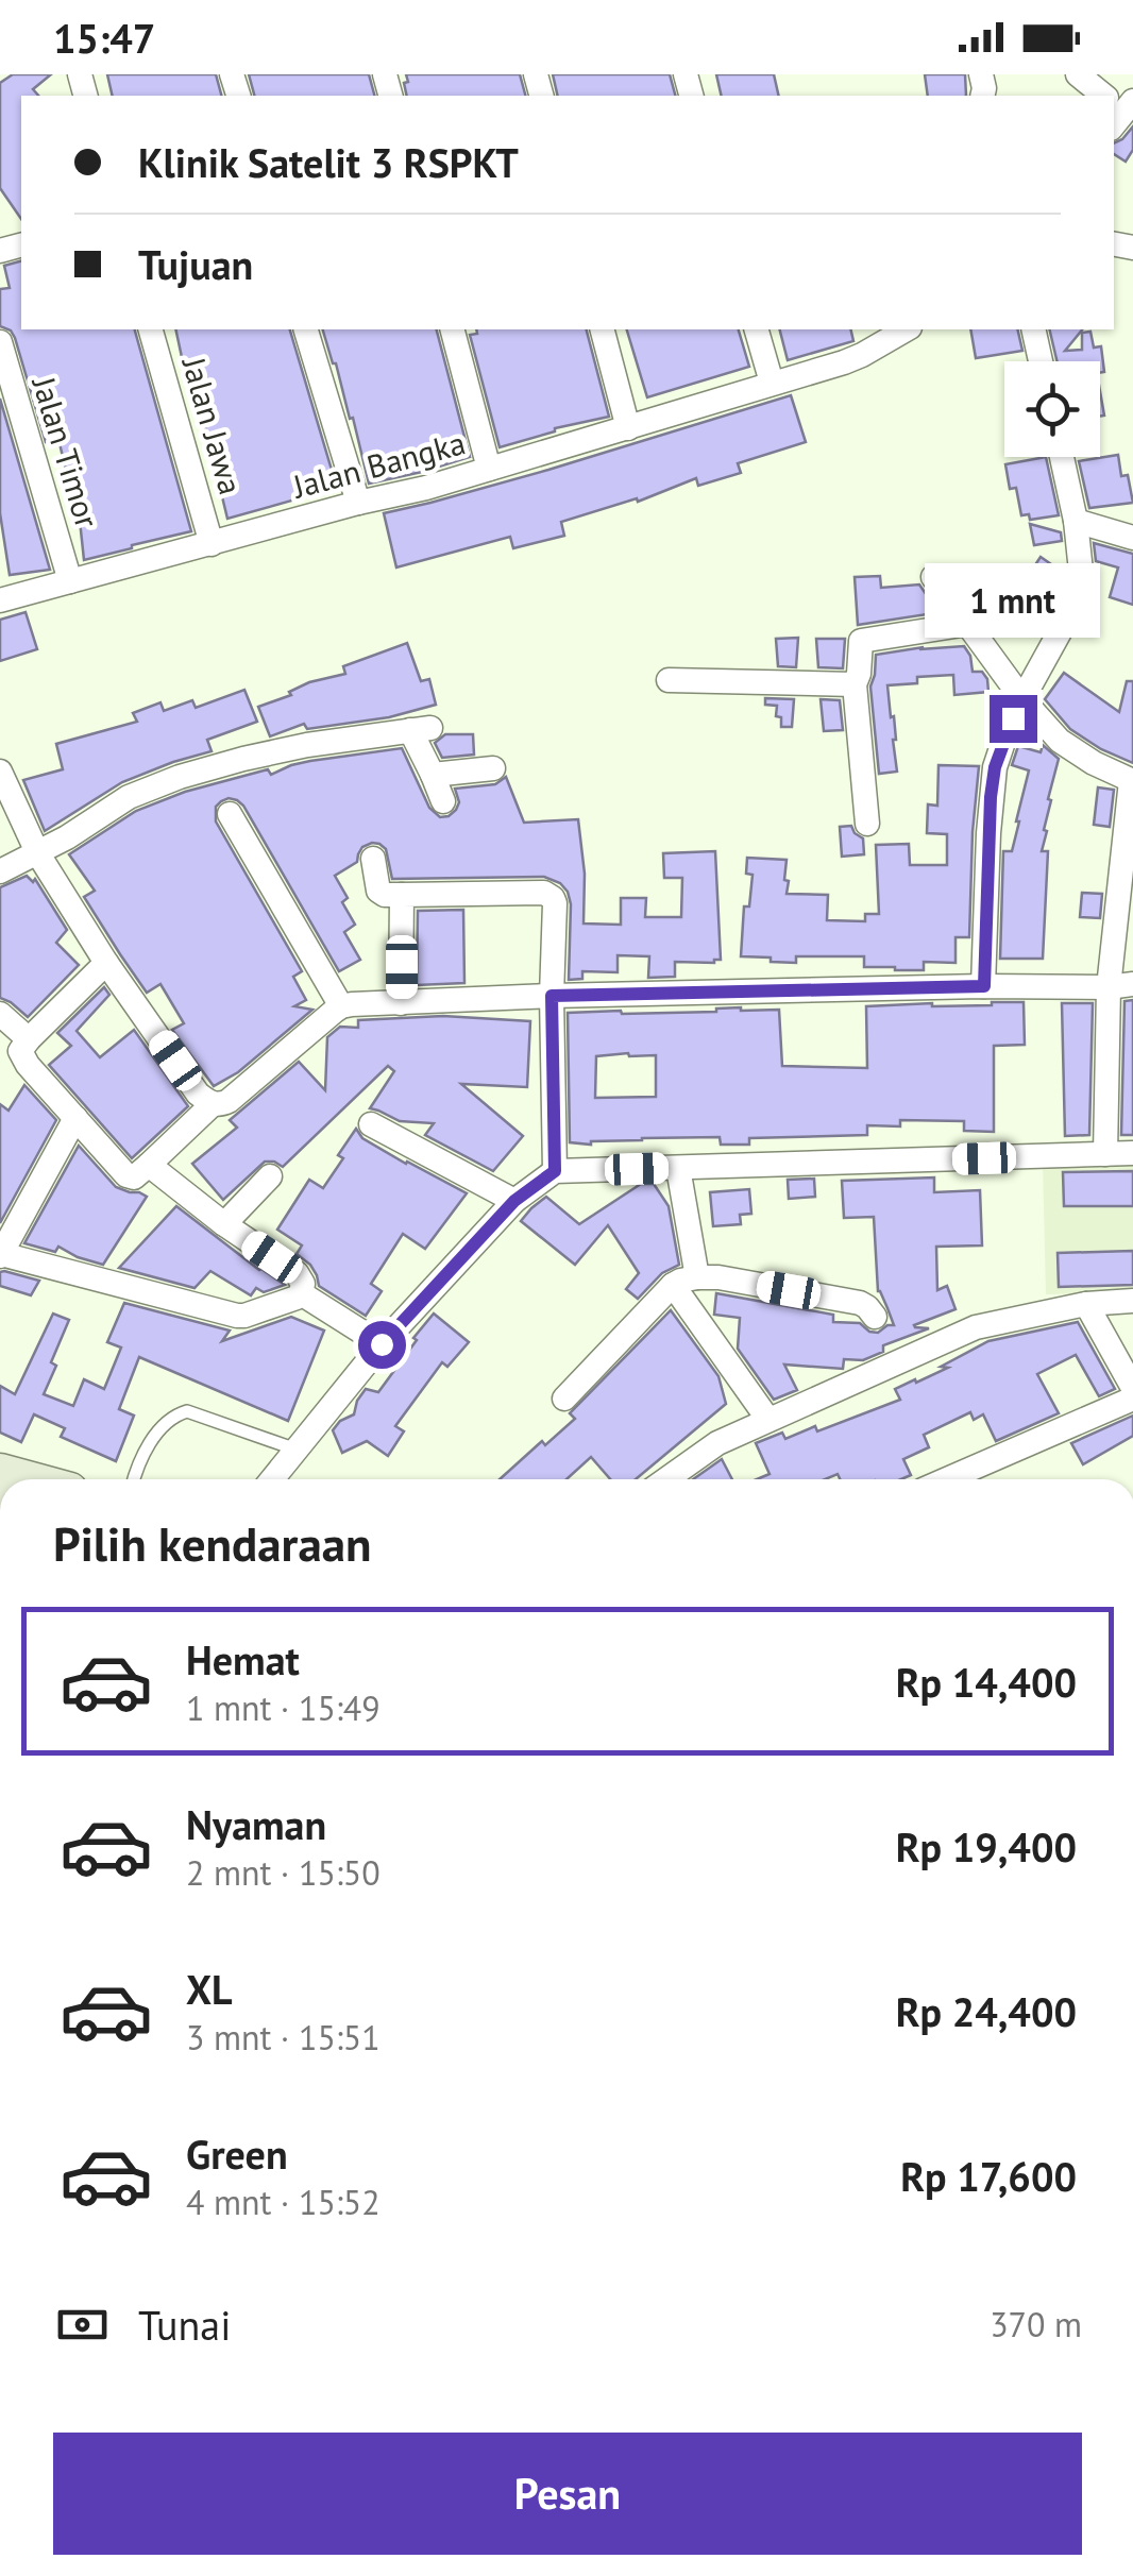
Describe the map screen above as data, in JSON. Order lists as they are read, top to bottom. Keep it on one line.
{"streets":{"street":["Jalan Jawa","Jalan Timor","Jalan Bangka"]},"crossings":[["Jalan Jawa","Jalan Bangka"],["Jalan Timor","Jalan Bangka"]],"page":{"status":"15:47","banner":["Klinik Satelit 3 RSPKT","Tujuan"],"bubble":"1 mnt","heading":"Pilih kendaraan","list":[{"name":"Hemat","note":"1 mnt · 15:49","value":"Rp 14,400"},{"name":"Nyaman","note":"2 mnt · 15:50","value":"Rp 19,400"},{"name":"XL","note":"3 mnt · 15:51","value":"Rp 24,400"},{"name":"Green","note":"4 mnt · 15:52","value":"Rp 17,600"}],"pay":["Tunai","370 m"],"buttons":"Pesan"}}
